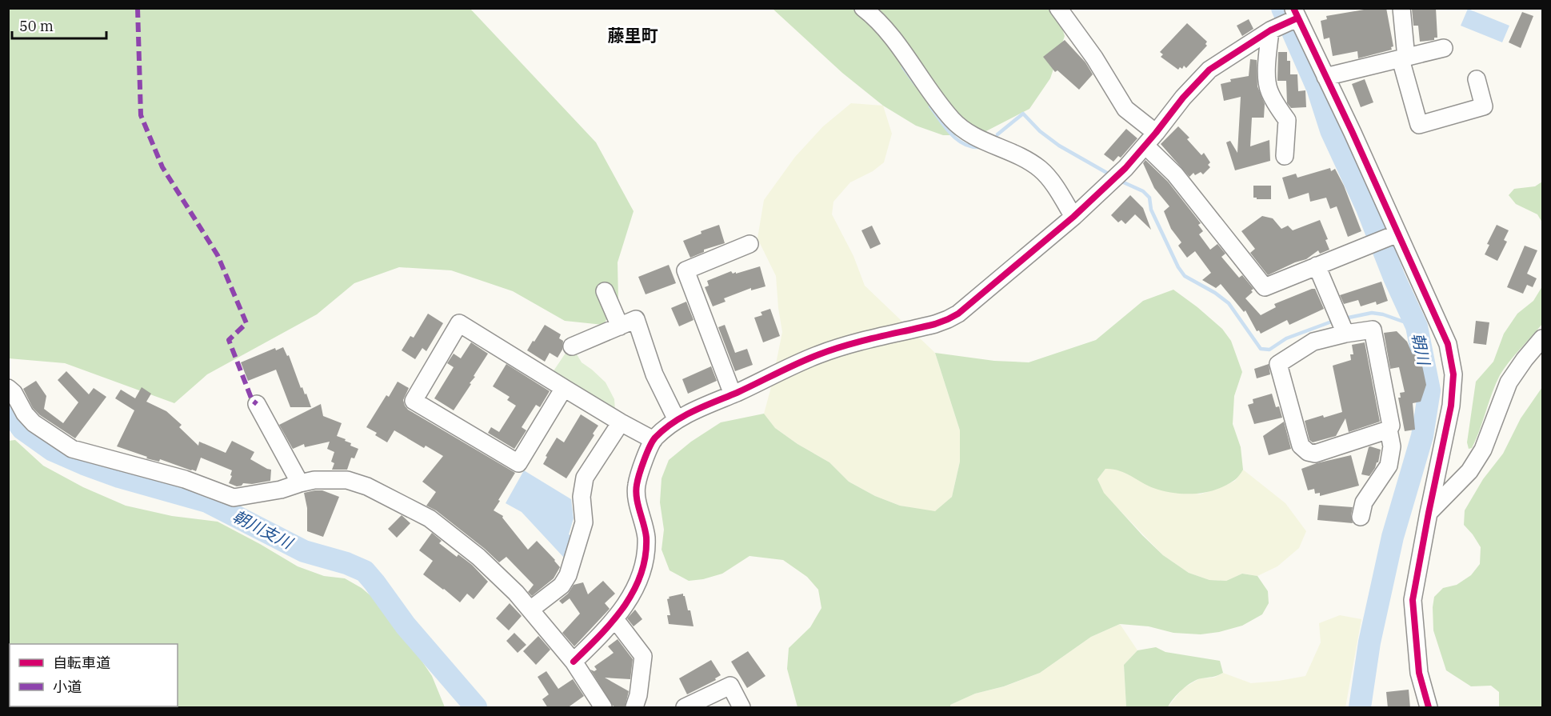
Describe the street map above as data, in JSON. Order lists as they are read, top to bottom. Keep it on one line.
{"districts":["藤里町"],"water":["朝川","朝川支川"],"legend":["自転車道","小道"],"scale_bar":"50 m"}
